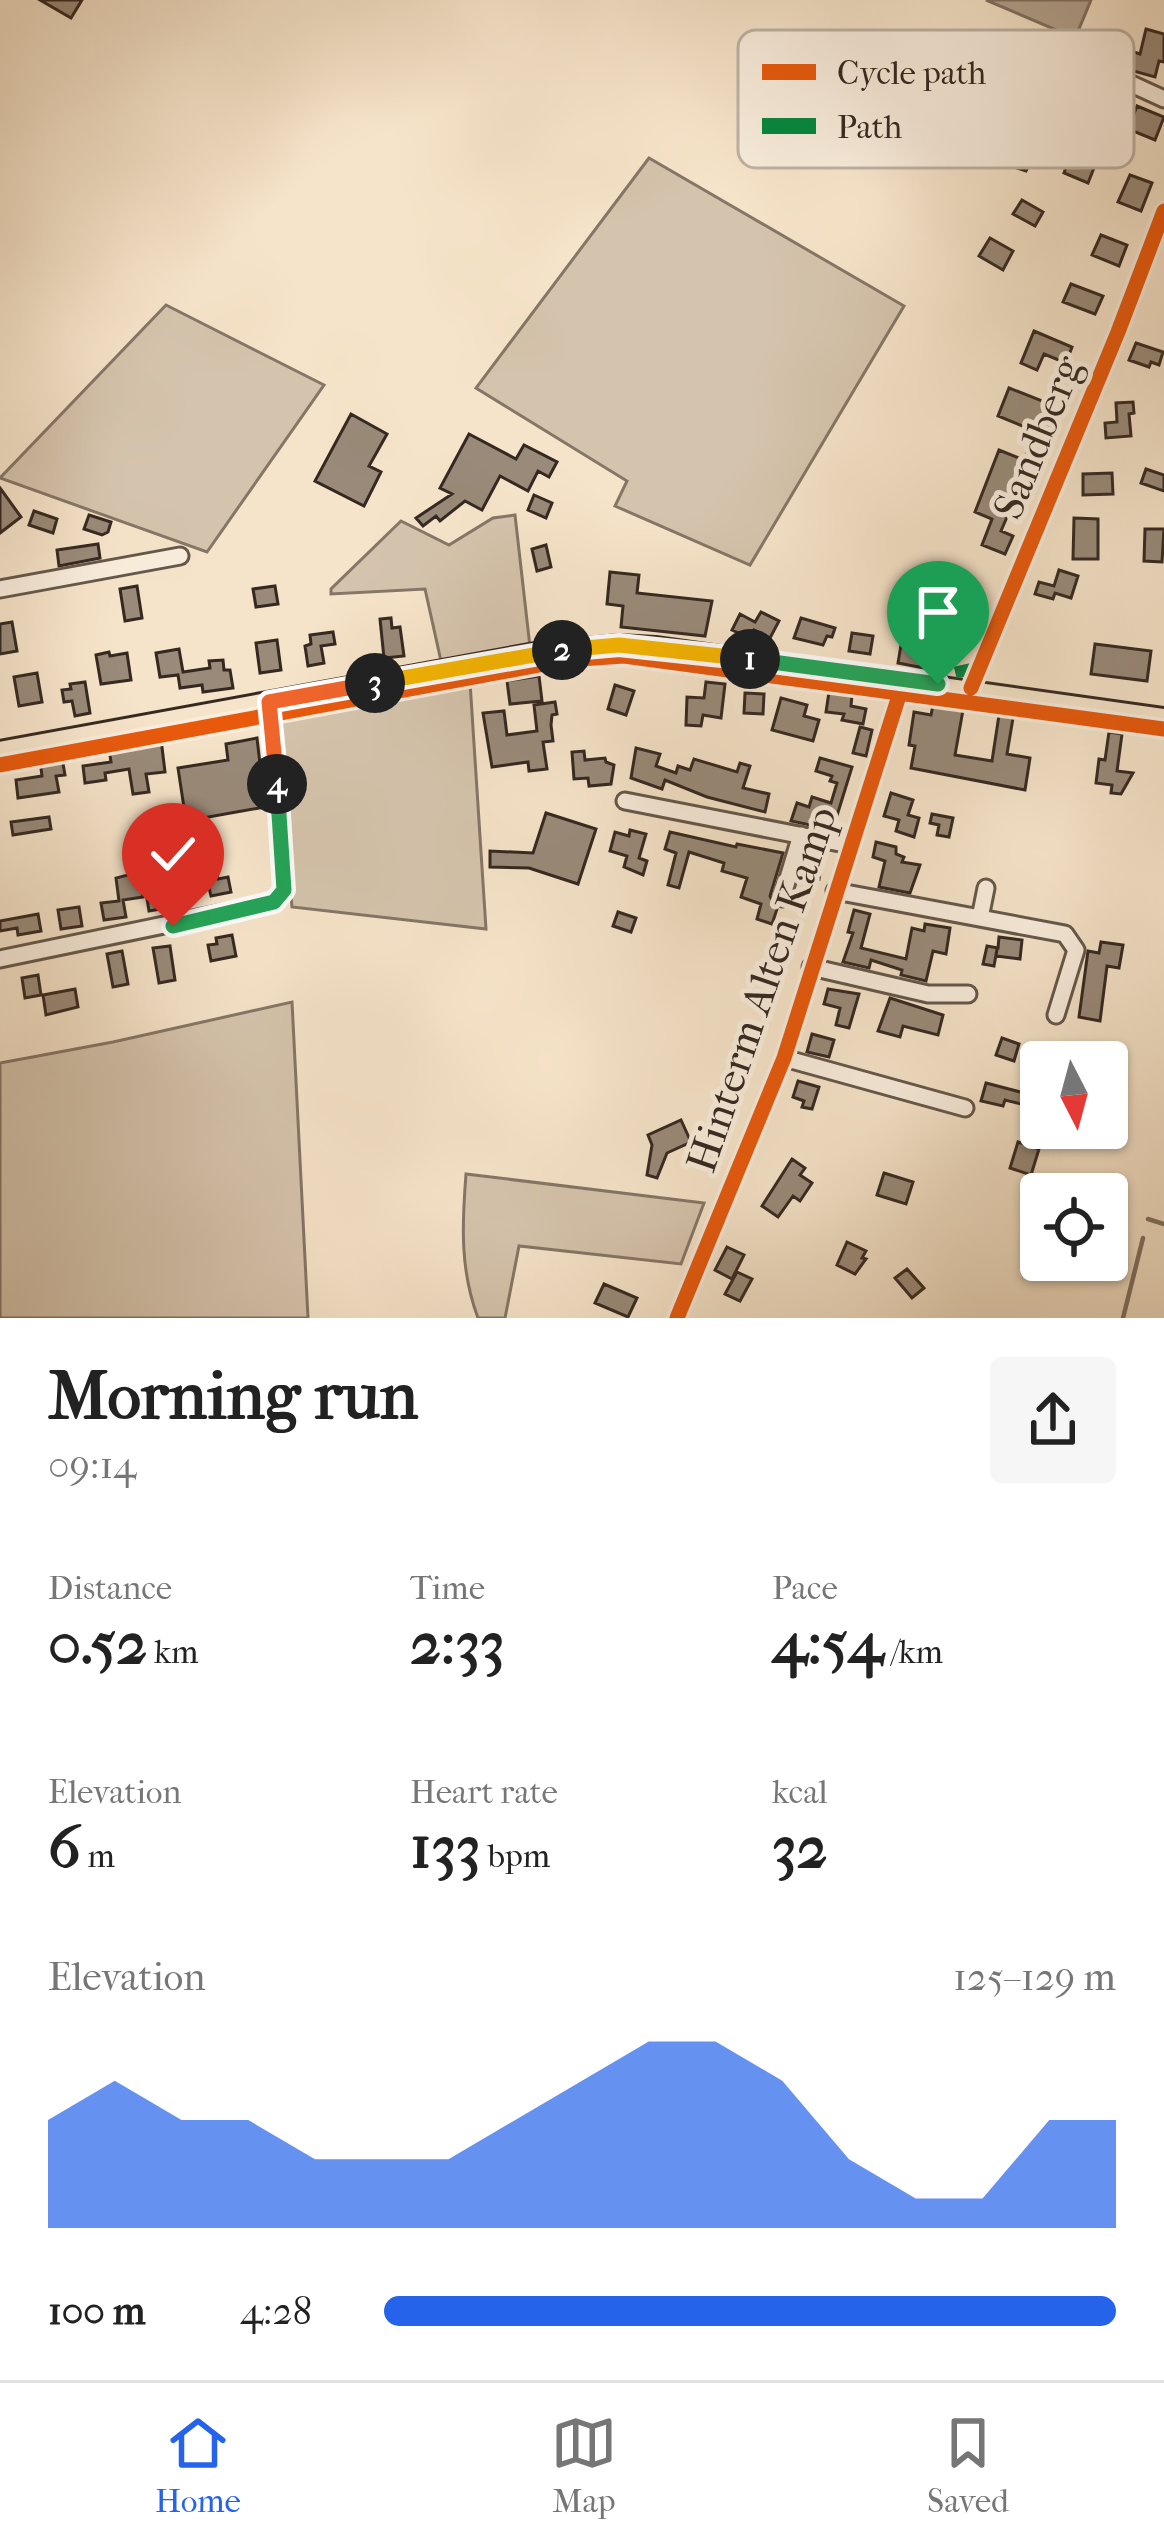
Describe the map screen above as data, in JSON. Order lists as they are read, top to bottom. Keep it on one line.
{"streets":{"street":["Sandberg","Hinterm Alten Kamp"]},"legend":["Cycle path","Path"],"north":"bottom","page":{"pins":["2","1","3","4"],"heading":["Morning run","09:14"],"stats":[["Distance","0.52 km"],["Time","2:33"],["Pace","4:54 /km"],["Elevation","6 m"],["Heart rate","133 bpm"],["kcal","32"]],"chart":["Elevation","125–129 m"],"list":[{"name":"100 m","note":"4:28"}],"tabs":["Home","Map","Saved"]}}
